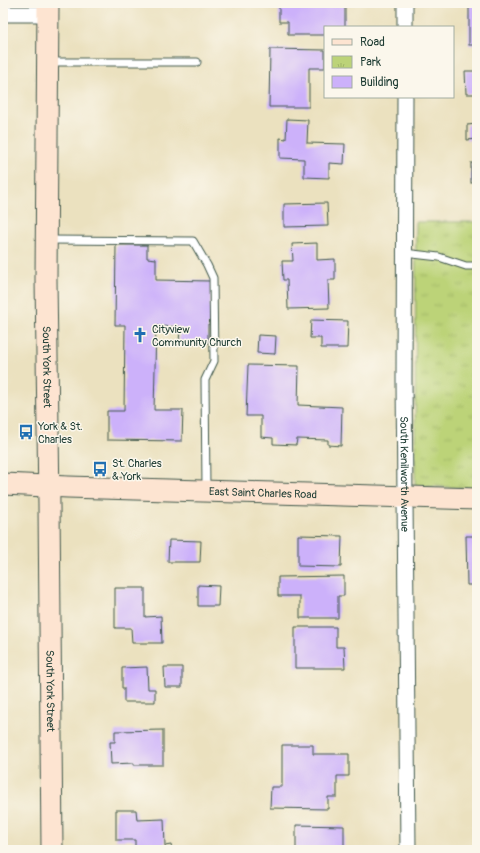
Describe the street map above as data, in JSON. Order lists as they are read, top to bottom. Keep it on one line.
{"streets":{"main road":["South York Street","East Saint Charles Road"],"street":["South Kenilworth Avenue"]},"crossings":[["South York Street","East Saint Charles Road"],["South Kenilworth Avenue","East Saint Charles Road"]],"places":{"church":["Cityview Community Church"],"bus stop":["York & St. Charles","St. Charles & York"]},"legend":["Road","Park","Building"]}
